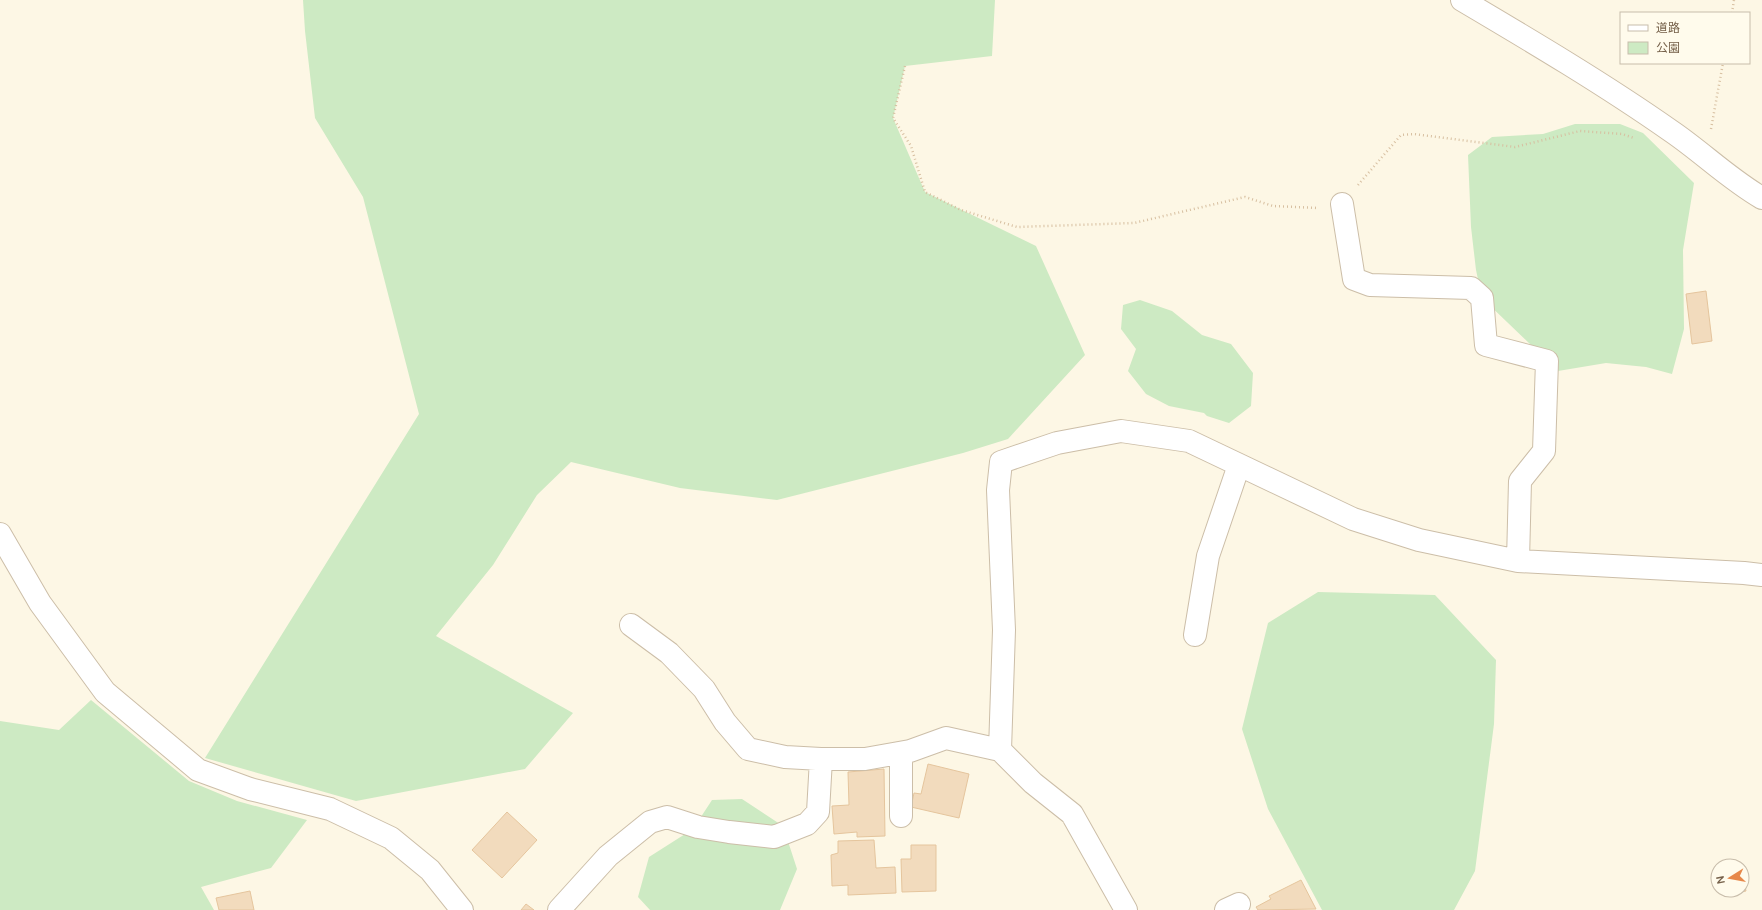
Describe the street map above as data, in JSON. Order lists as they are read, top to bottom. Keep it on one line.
{"legend":["道路","公園"],"north":"left"}
